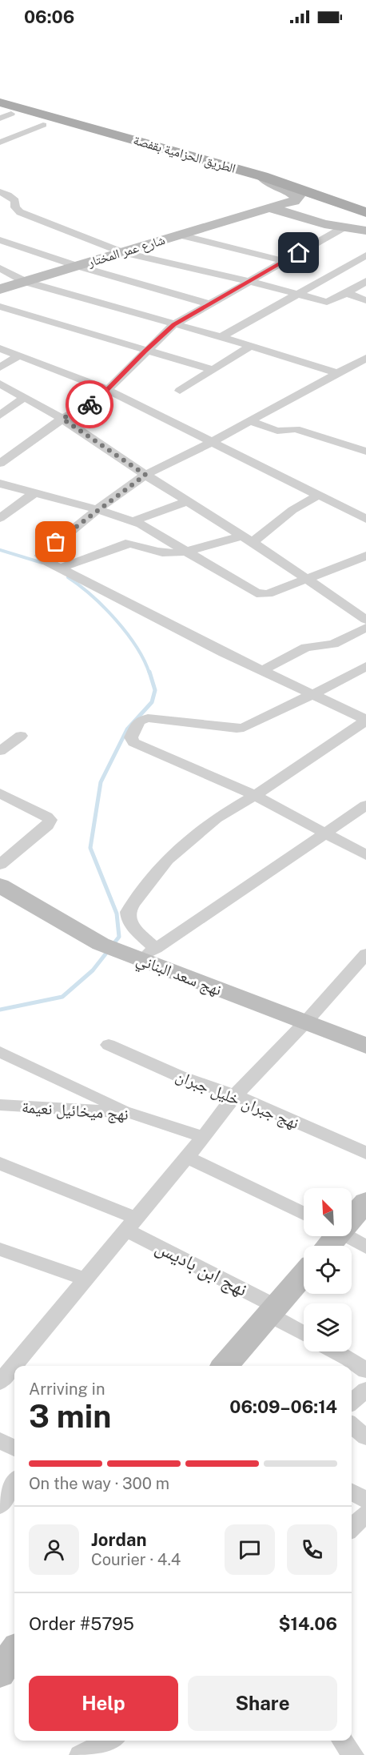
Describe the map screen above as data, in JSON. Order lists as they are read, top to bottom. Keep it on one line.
{"streets":{"main road":["الطريق الحزامية بقفصة"],"street":["شارع عمر المختار","نهج سعد البناني","نهج جبران خليل جبران","نهج ميخائيل نعيمة","نهج ابن باديس"]},"crossings":[["الطريق الحزامية بقفصة","شارع عمر المختار"]],"north":"top left","page":{"status":"06:06","heading":["3 min","Arriving in","06:09–06:14"],"panel":["Jordan","Courier · 4.4","Order #5795","$14.06"],"bar":"On the way · 300 m","buttons":["Help","Share"]}}
